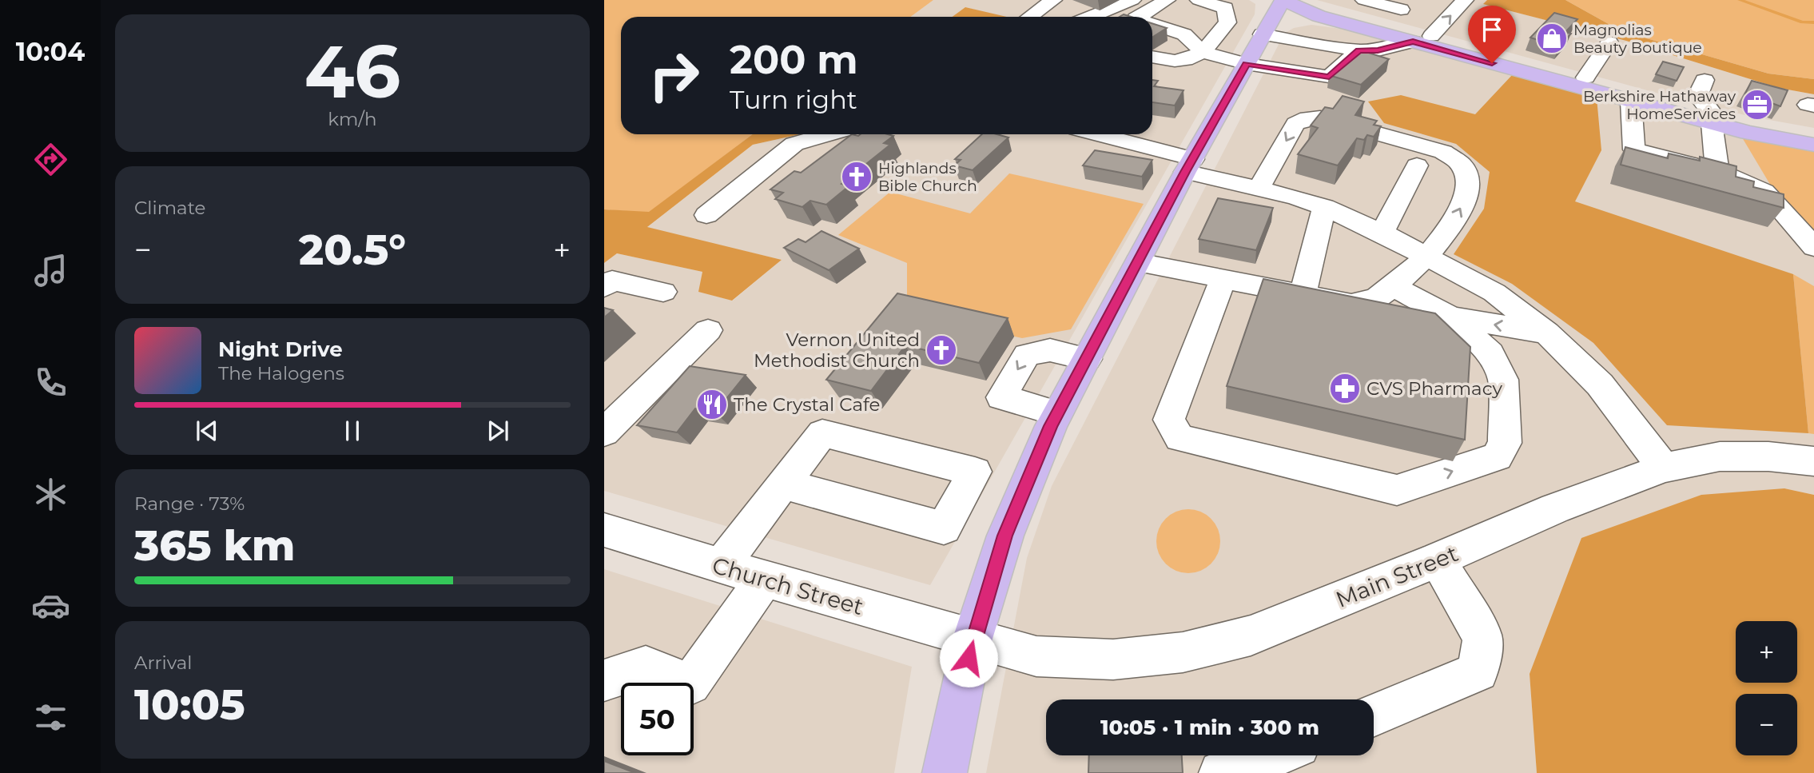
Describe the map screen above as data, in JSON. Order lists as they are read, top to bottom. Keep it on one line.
{"streets":{"street":["Main Street","Church Street"]},"crossings":[["Main Street","Church Street"]],"places":{"shop":["Magnolias Beauty Boutique"],"office":["Berkshire Hathaway HomeServices"],"church":["Highlands Bible Church","Vernon United Methodist Church"],"pharmacy":["CVS Pharmacy"],"restaurant":["The Crystal Cafe"]},"page":{"tabs":"10:04","tile":[["46","km/h"],"Climate",["Range · 73%","365 km"],["Arrival","10:05"]],"turn":["200 m","Turn right"],"heat":["−","20.5°","+"],"song":["Night Drive","The Halogens"],"map_buttons":["+","−"],"limit":"50","trip":"10:05 · 1 min · 300 m"}}
